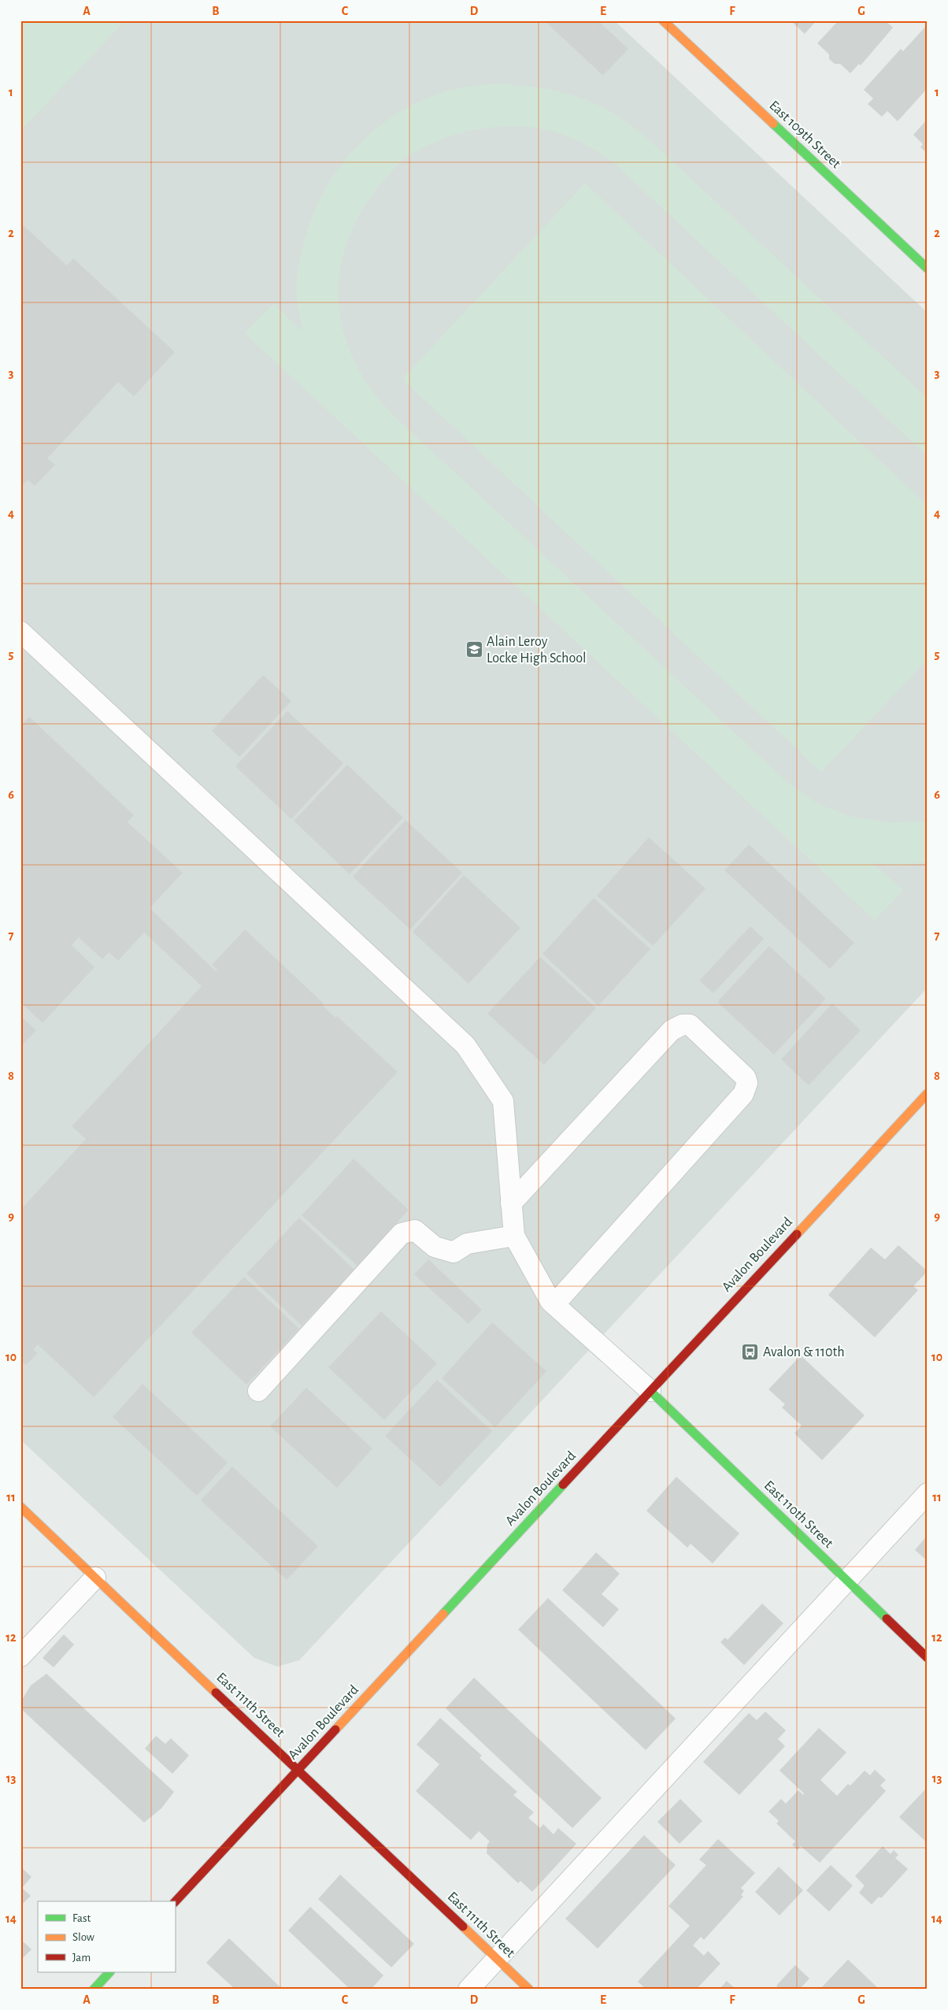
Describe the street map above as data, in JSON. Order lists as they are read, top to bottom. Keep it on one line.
{"streets":{"street":["East 109th Street","Avalon Boulevard","East 110th Street","East 111th Street"]},"crossings":[["Avalon Boulevard","East 110th Street"],["Avalon Boulevard","East 111th Street"]],"places":{"school or university":["Alain Leroy Locke High School"],"bus stop":["Avalon & 110th"]},"legend":["Fast","Slow","Jam"],"grid":{"columns":["A","B","C","D","E","F","G"],"rows":["1","2","3","4","5","6","7","8","9","10","11","12","13","14"]}}
